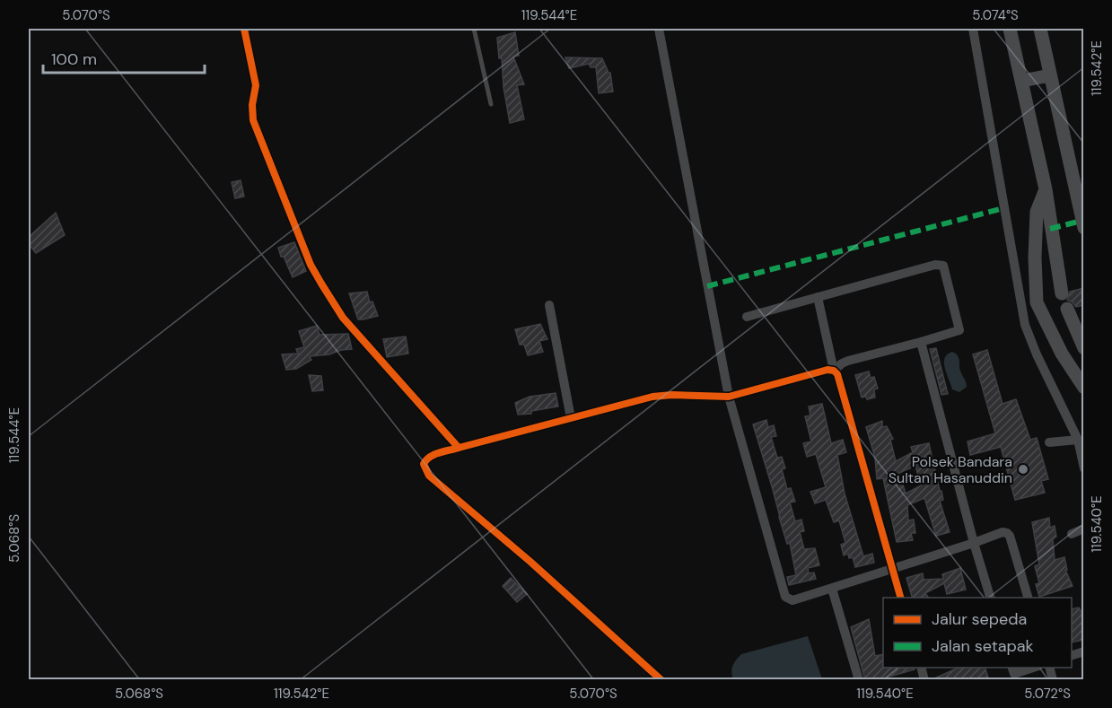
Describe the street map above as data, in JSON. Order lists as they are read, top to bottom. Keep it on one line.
{"places":["Polsek Bandara Sultan Hasanuddin"],"legend":["Jalur sepeda","Jalan setapak"],"scale_bar":"100 m","coordinates":["5.070°S","119.544°E","5.074°S","119.542°E","119.540°E","5.068°S","5.072°S"]}
